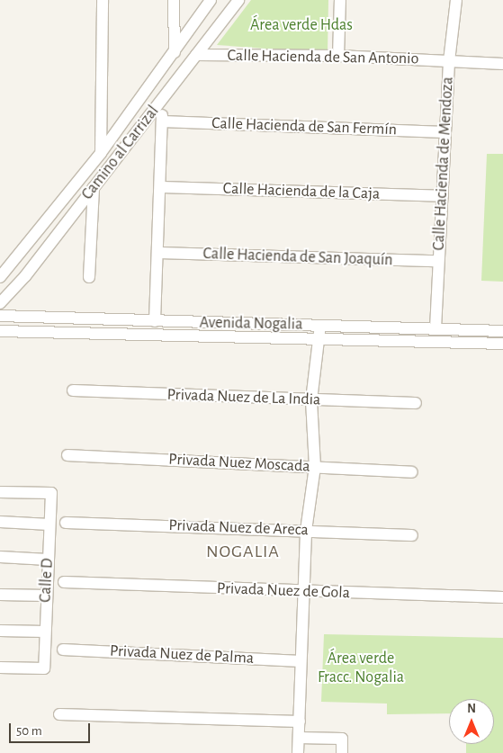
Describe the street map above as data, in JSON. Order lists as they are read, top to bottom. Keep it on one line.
{"streets":{"street":["Calle Hacienda de San Antonio","Calle Hacienda de San Fermín","Camino al Carrizal","Calle Hacienda de Mendoza","Calle Hacienda de la Caja","Calle Hacienda de San Joaquín","Avenida Nogalia","Privada Nuez de La India","Privada Nuez Moscada","Privada Nuez de Areca","Calle D","Privada Nuez de Gola","Privada Nuez de Palma"]},"crossings":[["Calle Hacienda de San Antonio","Camino al Carrizal"],["Calle Hacienda de San Antonio","Calle Hacienda de Mendoza"],["Calle Hacienda de San Fermín","Calle Hacienda de Mendoza"],["Calle Hacienda de Mendoza","Calle Hacienda de la Caja"],["Calle Hacienda de Mendoza","Calle Hacienda de San Joaquín"],["Calle Hacienda de Mendoza","Avenida Nogalia"]],"districts":["NOGALIA"],"parks":["Área verde Hdas","Área verde Fracc. Nogalia"],"scale_bar":"50 m","north":"top"}
